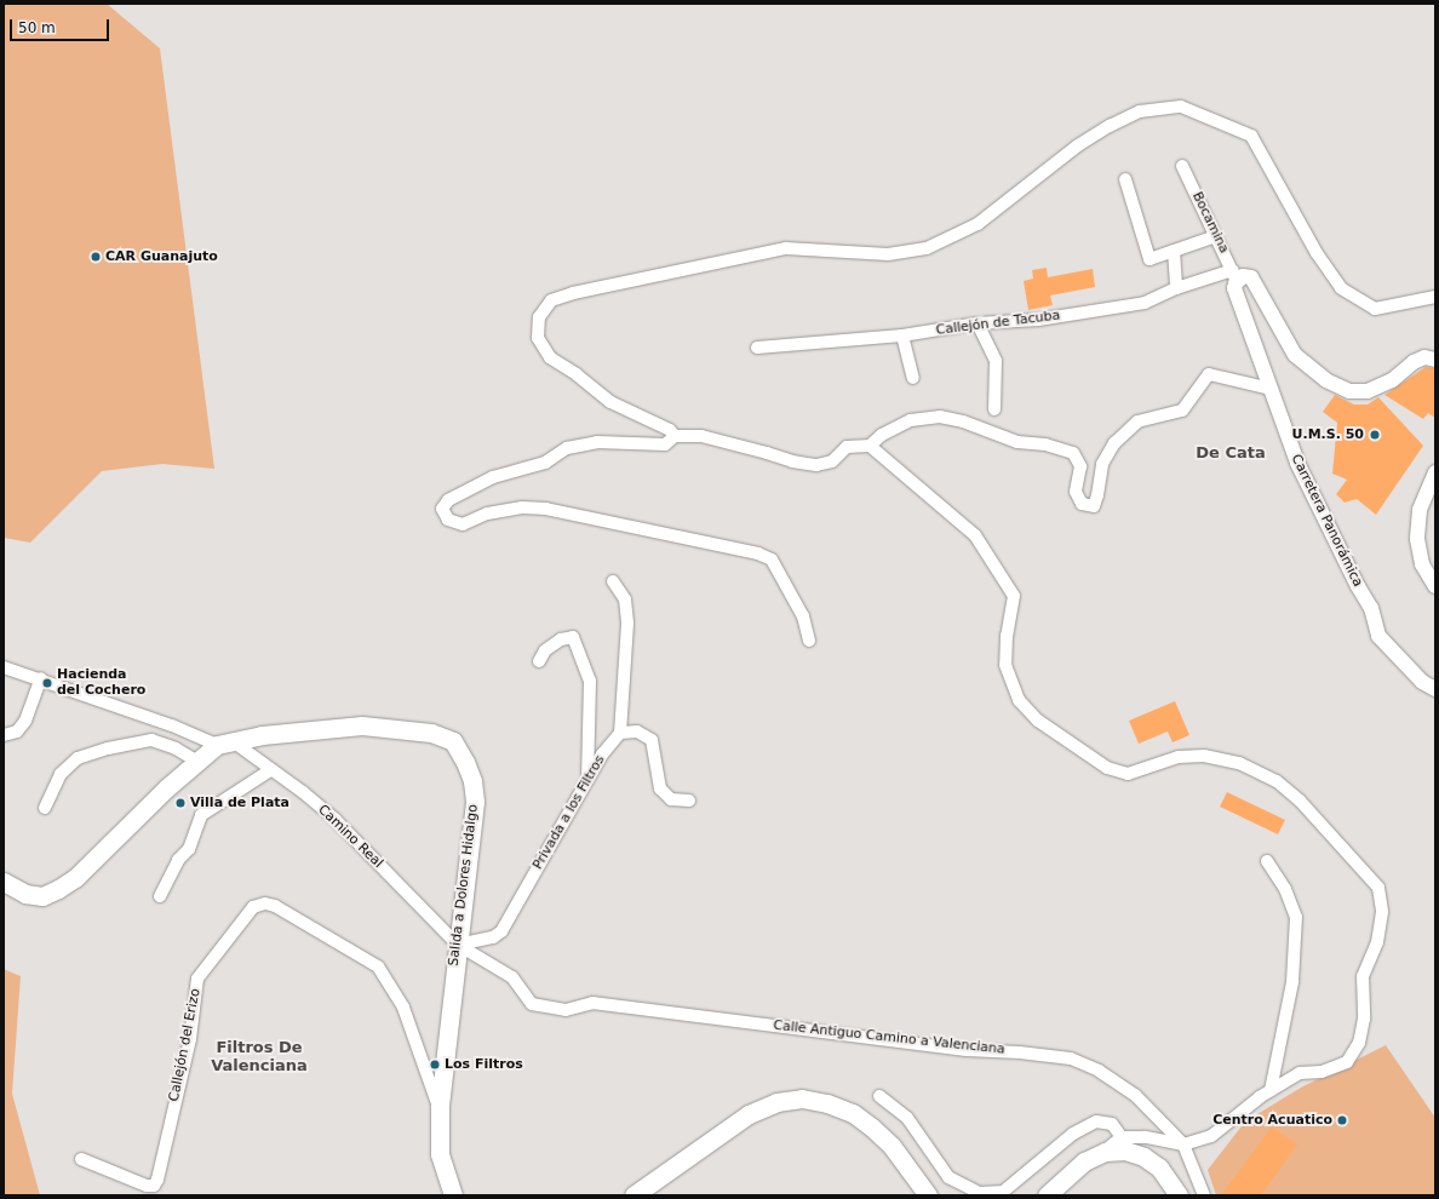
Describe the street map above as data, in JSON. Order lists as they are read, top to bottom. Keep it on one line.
{"streets":{"main road":["Salida a Dolores Hidalgo"],"street":["Bocamina","Callejón de Tacuba","Carretera Panorámica","Privada a los Filtros","Camino Real","Calle Antiguo Camino a Valenciana","Callejón del Erizo"]},"crossings":[["Bocamina","Callejón de Tacuba"],["Bocamina","Carretera Panorámica"],["Callejón de Tacuba","Carretera Panorámica"],["Privada a los Filtros","Camino Real"],["Privada a los Filtros","Salida a Dolores Hidalgo"],["Privada a los Filtros","Calle Antiguo Camino a Valenciana"],["Camino Real","Salida a Dolores Hidalgo"],["Camino Real","Calle Antiguo Camino a Valenciana"],["Salida a Dolores Hidalgo","Calle Antiguo Camino a Valenciana"],["Salida a Dolores Hidalgo","Callejón del Erizo"]],"districts":["De Cata","Filtros De Valenciana"],"places":["CAR Guanajuto","U.M.S. 50","Hacienda del Cochero","Villa de Plata","Los Filtros","Centro Acuatico"],"scale_bar":"50 m"}
